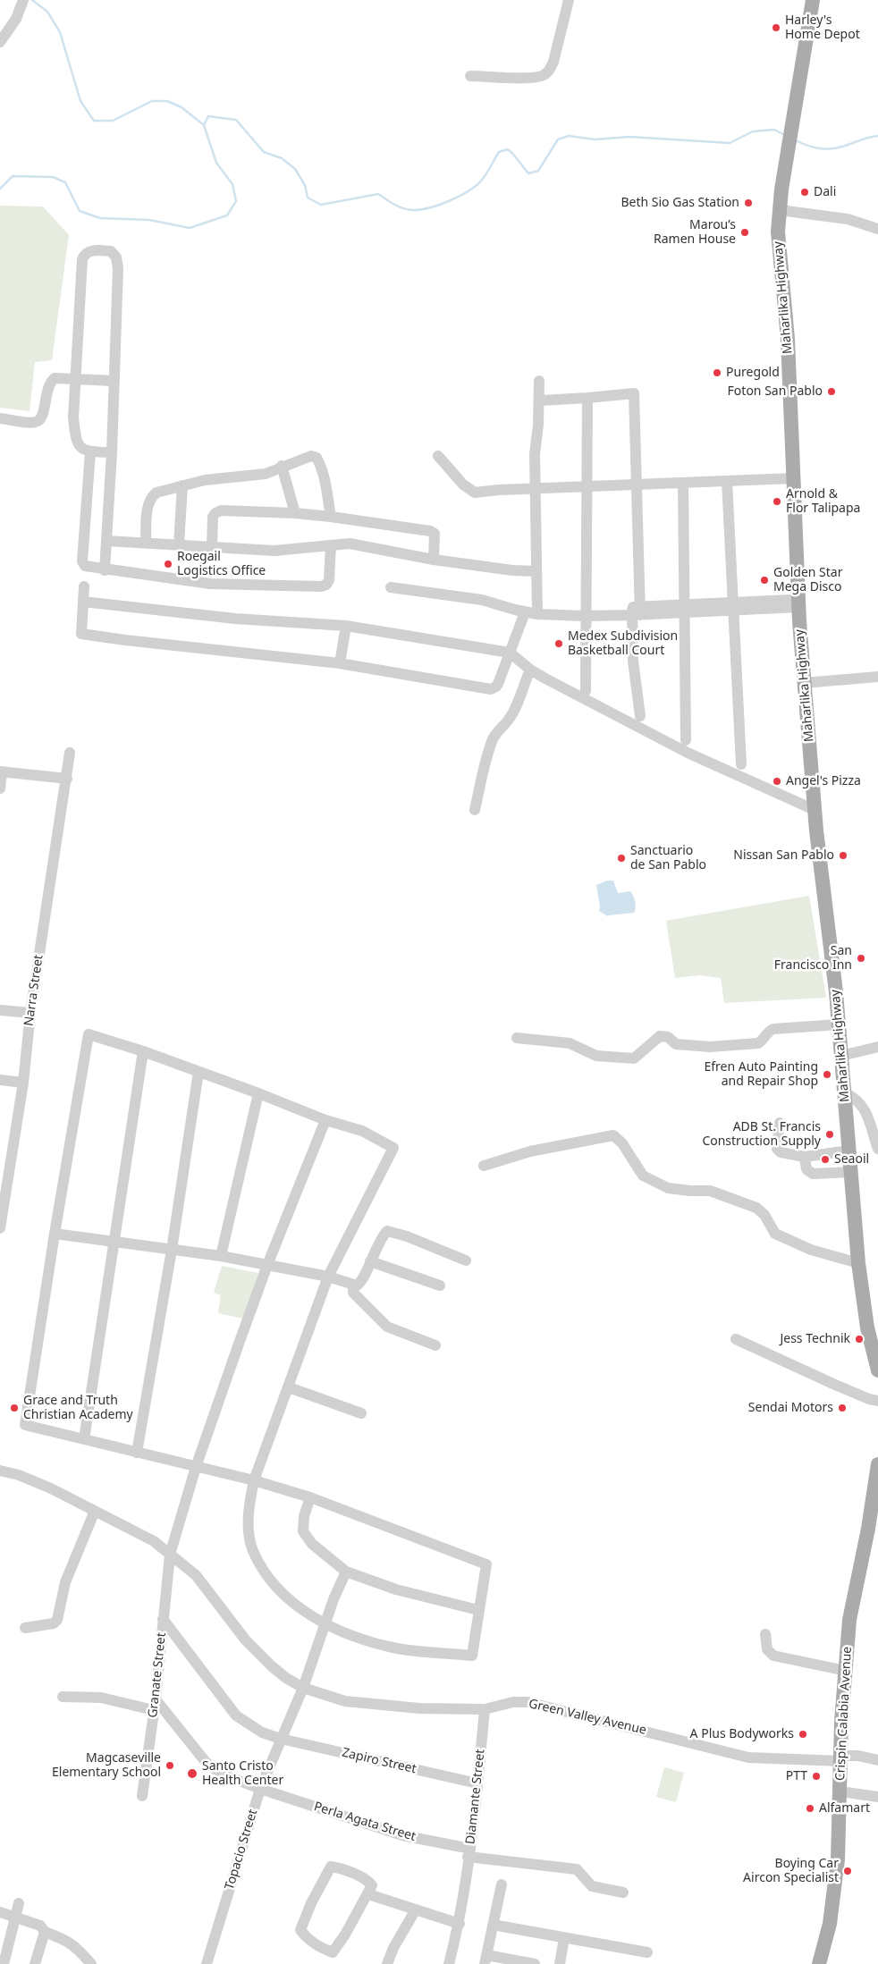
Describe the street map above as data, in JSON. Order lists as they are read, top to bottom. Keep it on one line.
{"streets":{"main road":["Maharlika Highway","Crispin Calabia Avenue"],"street":["Narra Street","Granate Street","Green Valley Avenue","Zapiro Street","Diamante Street","Perla Agata Street","Topacio Street"]},"crossings":[["Granate Street","Green Valley Avenue"],["Granate Street","Zapiro Street"],["Granate Street","Perla Agata Street"],["Crispin Calabia Avenue","Green Valley Avenue"],["Green Valley Avenue","Diamante Street"],["Green Valley Avenue","Topacio Street"],["Zapiro Street","Diamante Street"],["Zapiro Street","Topacio Street"],["Diamante Street","Perla Agata Street"],["Perla Agata Street","Topacio Street"]],"places":["Harley's Home Depot","Dali","Beth Sio Gas Station","Marou’s Ramen House","Puregold","Foton San Pablo","Arnold & Flor Talipapa","Roegail Logistics Office","Golden Star Mega Disco","Medex Subdivision Basketball Court","Angel's Pizza","Nissan San Pablo","Sanctuario de San Pablo","San Francisco Inn","Efren Auto Painting and Repair Shop","ADB St. Francis Construction Supply","Seaoil","Jess Technik","Grace and Truth Christian Academy","Sendai Motors","A Plus Bodyworks","Magcaseville Elementary School","Santo Cristo Health Center","PTT","Alfamart","Boying Car Aircon Specialist"]}
